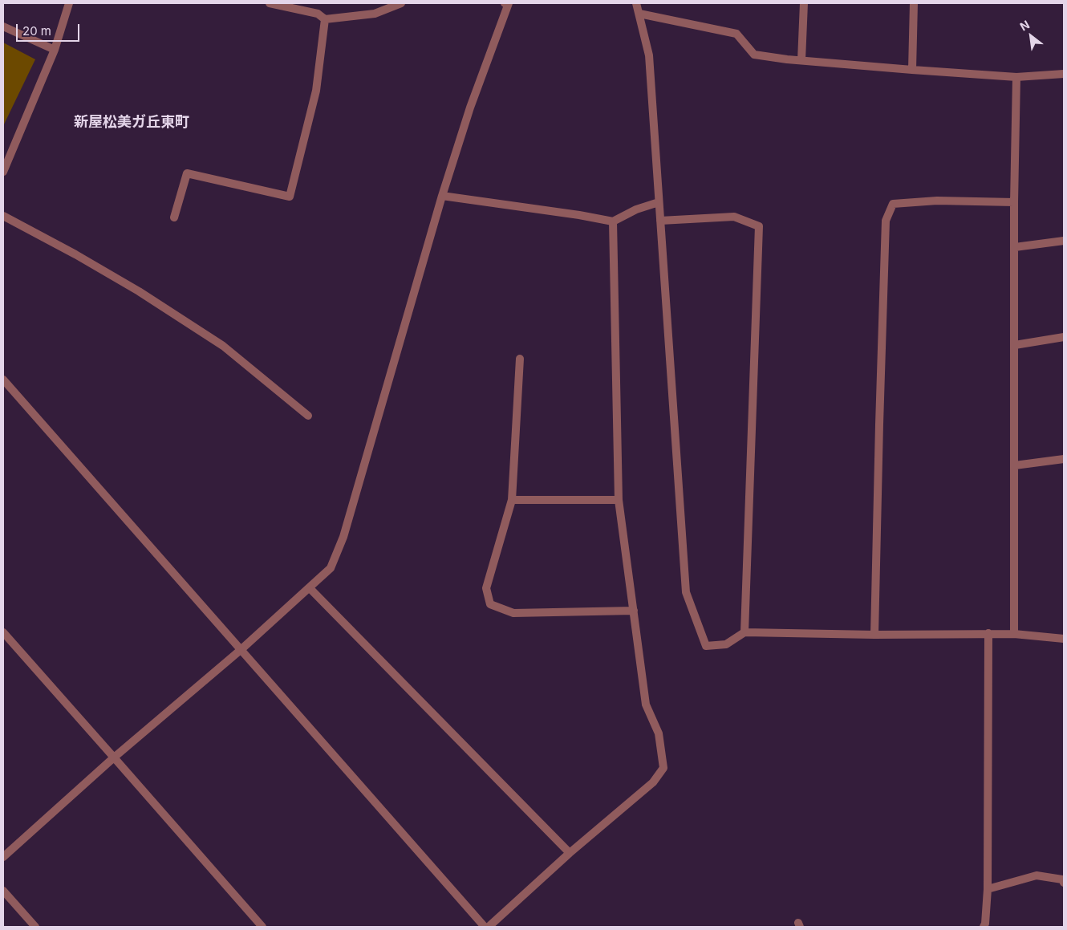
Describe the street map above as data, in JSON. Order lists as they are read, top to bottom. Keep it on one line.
{"districts":["新屋松美ガ丘東町"],"scale_bar":"20 m","north":"top left"}
